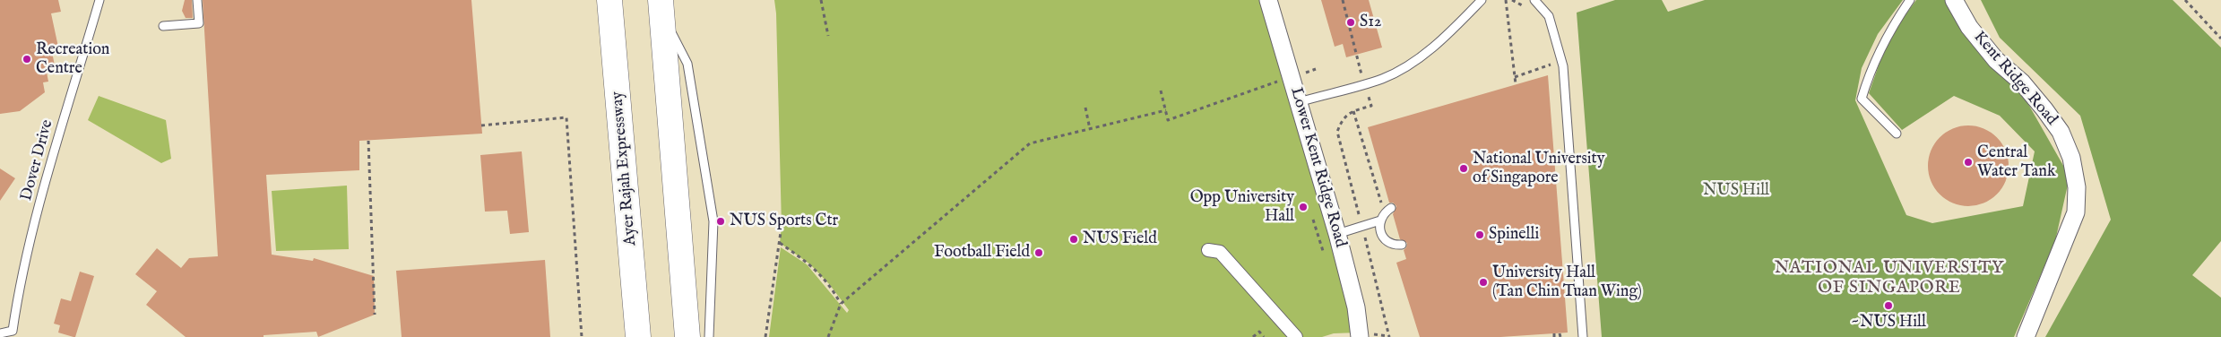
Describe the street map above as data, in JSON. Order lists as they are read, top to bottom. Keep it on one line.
{"streets":{"highway":["Ayer Rajah Expressway"],"street":["Kent Ridge Road","Lower Kent Ridge Road"],"lane":["Dover Drive"]},"districts":["NATIONAL UNIVERSITY OF SINGAPORE"],"parks":["NUS Hill"],"places":["S12","Recreation Centre","Central Water Tank","National University of Singapore","Opp University Hall","NUS Sports Ctr","Spinelli","NUS Field","Football Field","University Hall (Tan Chin Tuan Wing)","~NUS Hill"]}
